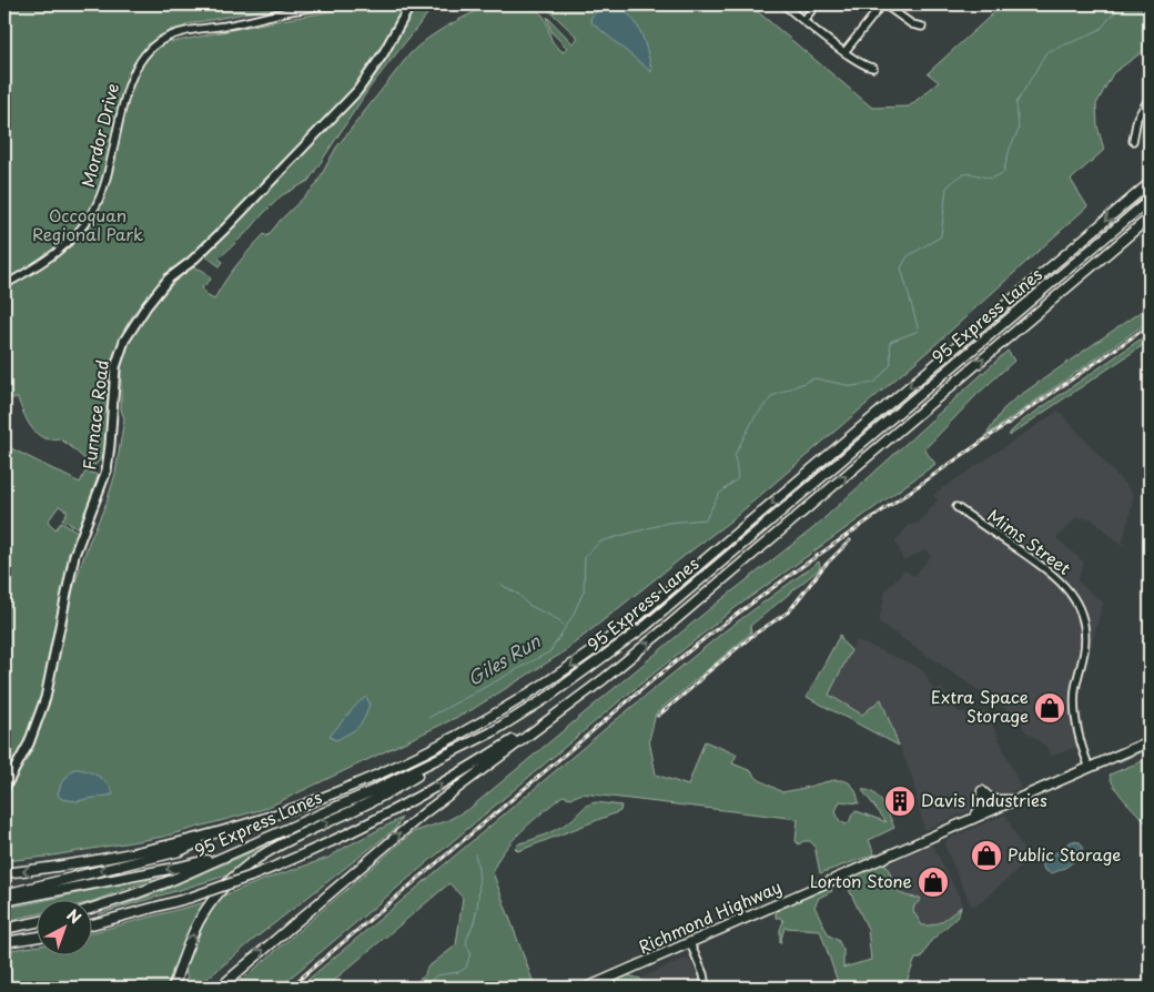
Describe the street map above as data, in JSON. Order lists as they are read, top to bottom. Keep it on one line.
{"streets":{"highway":["95 Express Lanes","Richmond Highway"],"main road":["Furnace Road"],"street":["Mordor Drive","Mims Street"]},"crossings":[["Mims Street","Richmond Highway"]],"water":["Giles Run"],"parks":["Occoquan Regional Park"],"places":{"shop":["Extra Space Storage","Public Storage","Lorton Stone"],"building":["Davis Industries"]},"north":"top right"}
